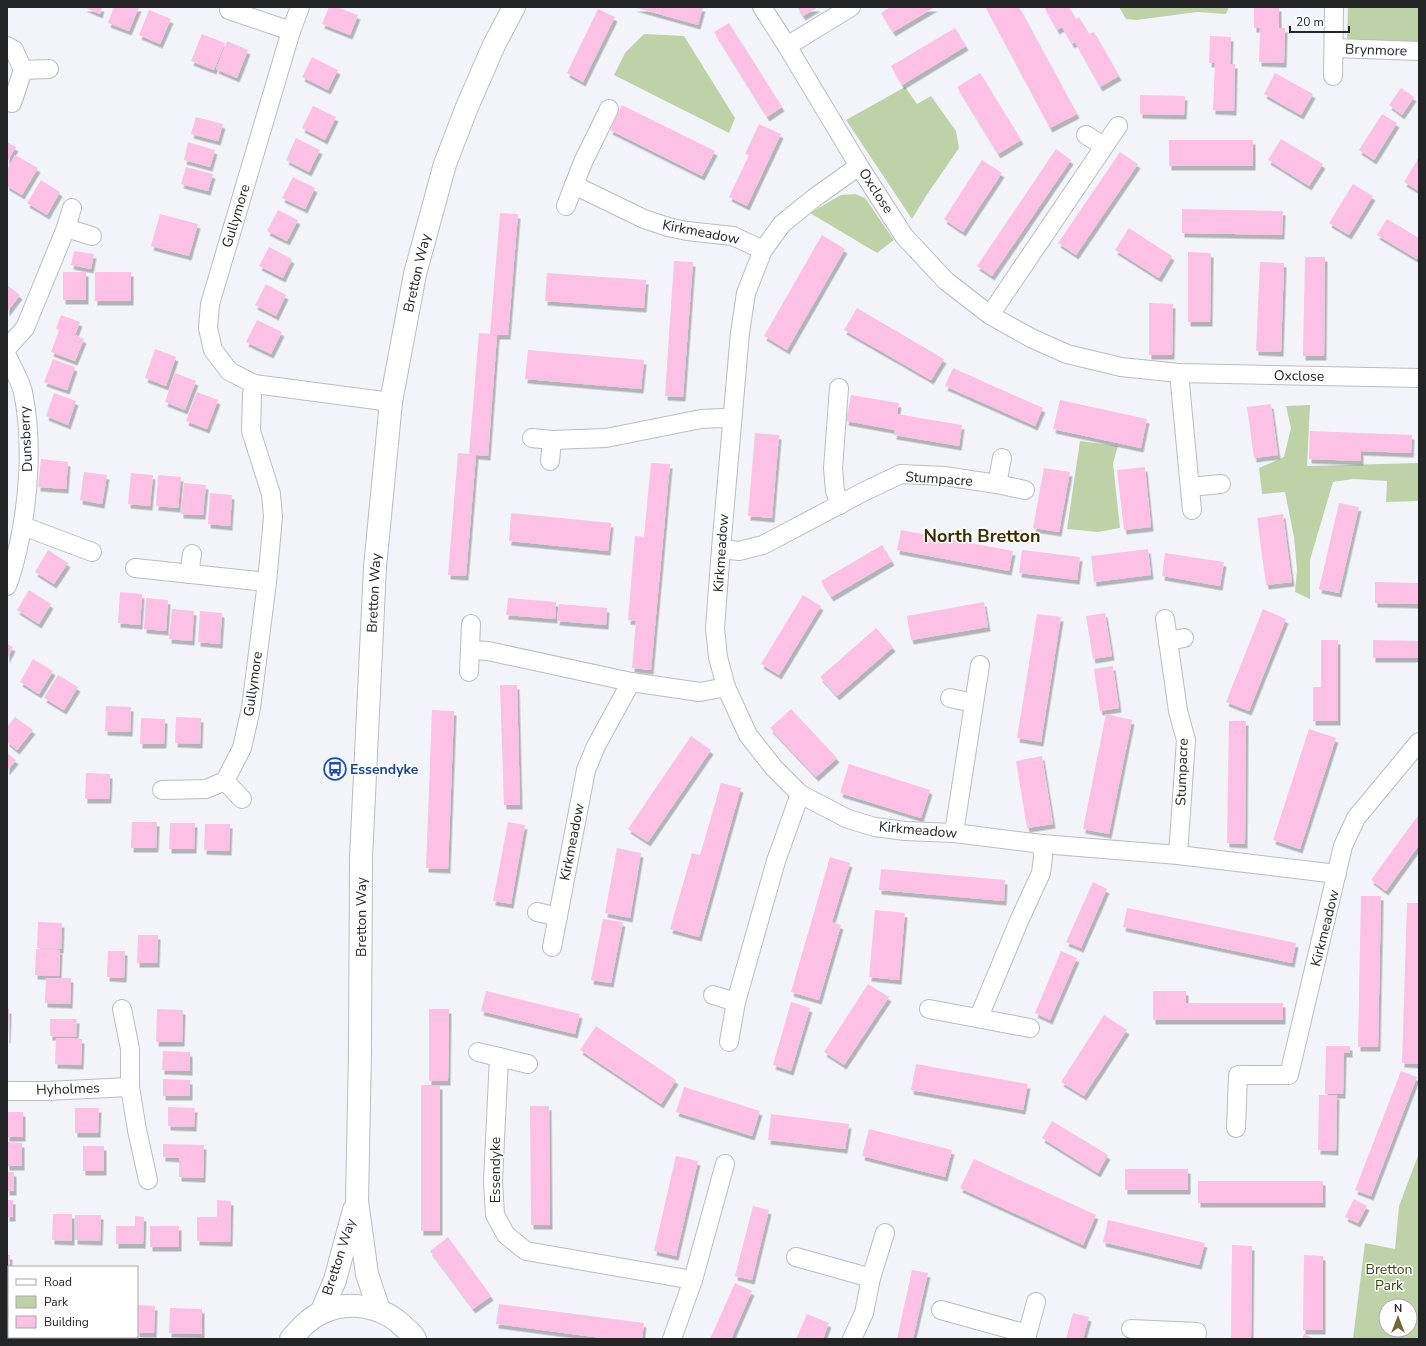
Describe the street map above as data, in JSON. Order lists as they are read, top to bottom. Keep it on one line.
{"streets":{"street":["Brynmore","Oxclose","Gullymore","Kirkmeadow","Bretton Way","Dunsberry","Stumpacre","Hyholmes","Essendyke"]},"crossings":[["Oxclose","Kirkmeadow"],["Gullymore","Bretton Way"],["Kirkmeadow","Stumpacre"]],"districts":["North Bretton"],"parks":["Bretton Park"],"places":{"bus stop":["Essendyke"]},"legend":["Road","Park","Building"],"scale_bar":"20 m","north":"top"}
